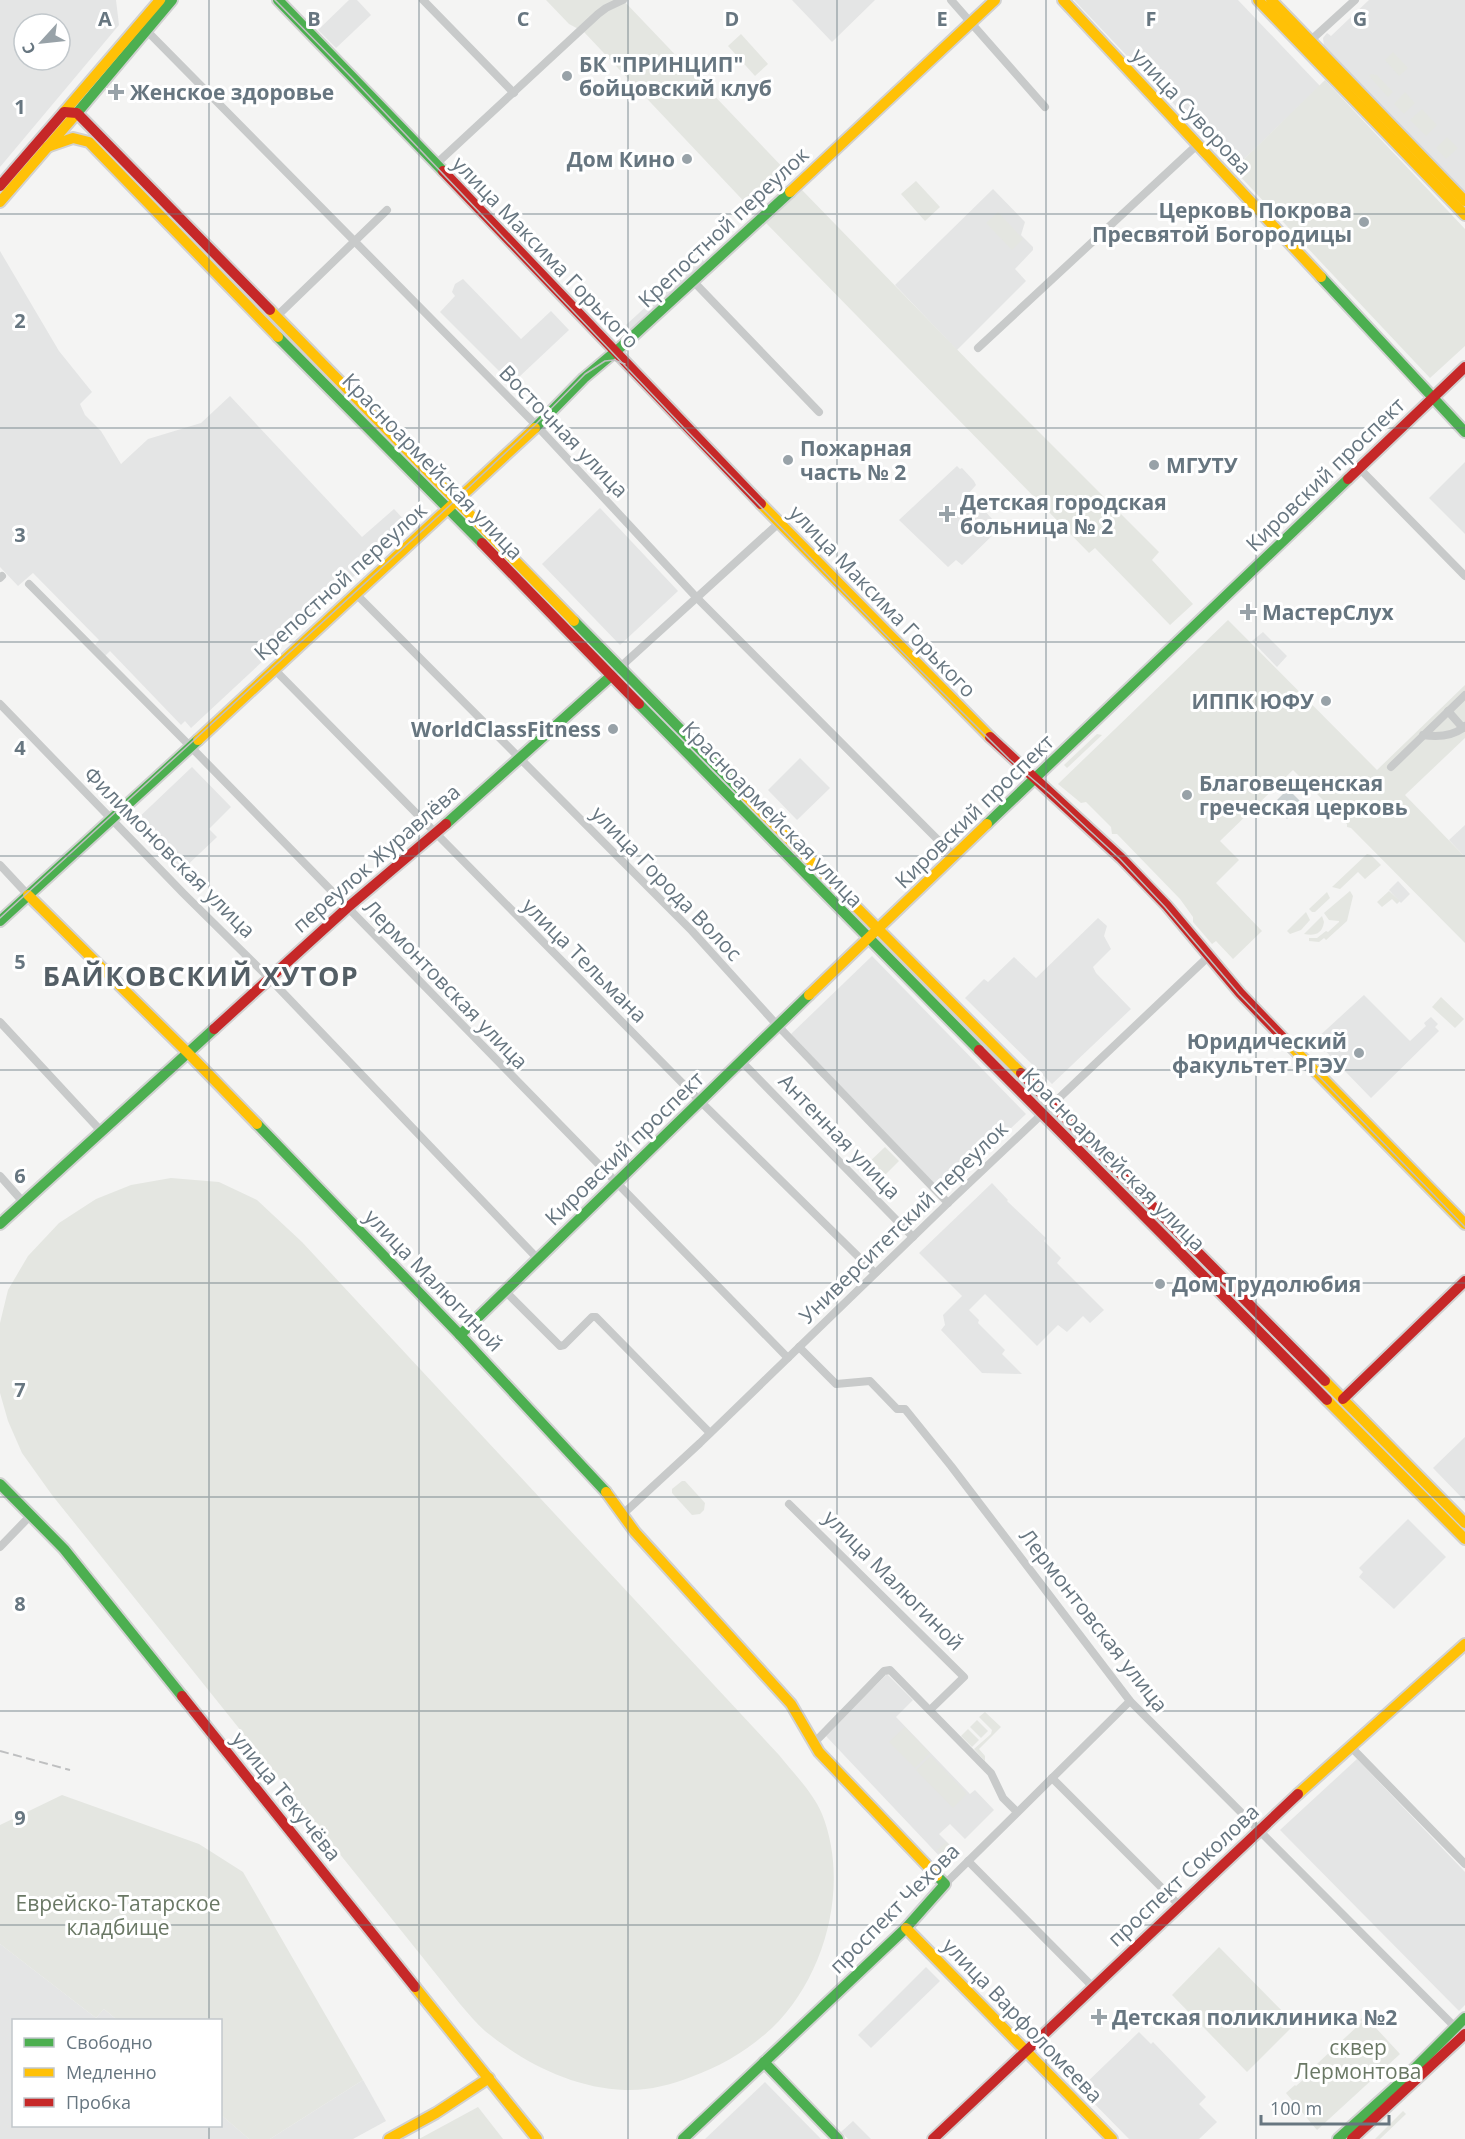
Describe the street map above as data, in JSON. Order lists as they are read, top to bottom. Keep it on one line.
{"streets":{"main road":["улица Суворова","Крепостной переулок","улица Максима Горького","Красноармейская улица","Кировский проспект","переулок Журавлёва","улица Малюгиной","улица Текучёва","проспект Соколова","проспект Чехова","улица Варфоломеева"],"street":["Восточная улица","Филимоновская улица","улица Города Волос","улица Тельмана","Лермонтовская улица","Антенная улица","Университетский переулок"]},"crossings":[["улица Суворова","Кировский проспект"],["Крепостной переулок","улица Максима Горького"],["Крепостной переулок","Восточная улица"],["Крепостной переулок","Красноармейская улица"],["Крепостной переулок","Филимоновская улица"],["Крепостной переулок","улица Города Волос"],["Крепостной переулок","улица Тельмана"],["Крепостной переулок","Лермонтовская улица"],["Крепостной переулок","улица Малюгиной"],["улица Максима Горького","Кировский проспект"],["улица Максима Горького","переулок Журавлёва"],["улица Максима Горького","Университетский переулок"],["Восточная улица","Кировский проспект"],["Восточная улица","переулок Журавлёва"],["Красноармейская улица","Кировский проспект"],["Красноармейская улица","переулок Журавлёва"],["Красноармейская улица","Университетский переулок"],["Кировский проспект","Филимоновская улица"],["Кировский проспект","улица Города Волос"],["Кировский проспект","улица Тельмана"],["Кировский проспект","Лермонтовская улица"],["Кировский проспект","Антенная улица"],["Кировский проспект","улица Малюгиной"],["Филимоновская улица","переулок Журавлёва"],["переулок Журавлёва","улица Города Волос"],["переулок Журавлёва","улица Тельмана"],["переулок Журавлёва","Лермонтовская улица"],["переулок Журавлёва","улица Малюгиной"],["улица Города Волос","Университетский переулок"],["улица Тельмана","Университетский переулок"],["Лермонтовская улица","Университетский переулок"],["Лермонтовская улица","проспект Соколова"],["Лермонтовская улица","проспект Чехова"],["Антенная улица","Университетский переулок"],["Университетский переулок","улица Малюгиной"],["улица Малюгиной","проспект Чехова"],["проспект Соколова","улица Варфоломеева"],["проспект Чехова","улица Варфоломеева"]],"districts":["БАЙКОВСКИЙ ХУТОР"],"parks":["Еврейско-Татарское кладбище","сквер Лермонтова"],"places":{"other":["БК \"ПРИНЦИП\" бойцовский клуб","Дом Кино","Церковь Покрова Пресвятой Богородицы","Пожарная часть № 2","МГУТУ","ИППК ЮФУ","WorldClassFitness","Благовещенская греческая церковь","Юридический факультет РГЭУ","Дом Трудолюбия"],"health":["Женское здоровье","Детская городская больница № 2","МастерСлух","Детская поликлиника №2"]},"legend":["Свободно","Медленно","Пробка"],"scale_bar":"100 m","north":"bottom left","grid":{"columns":["A","B","C","D","E","F","G"],"rows":["1","2","3","4","5","6","7","8","9"]}}
